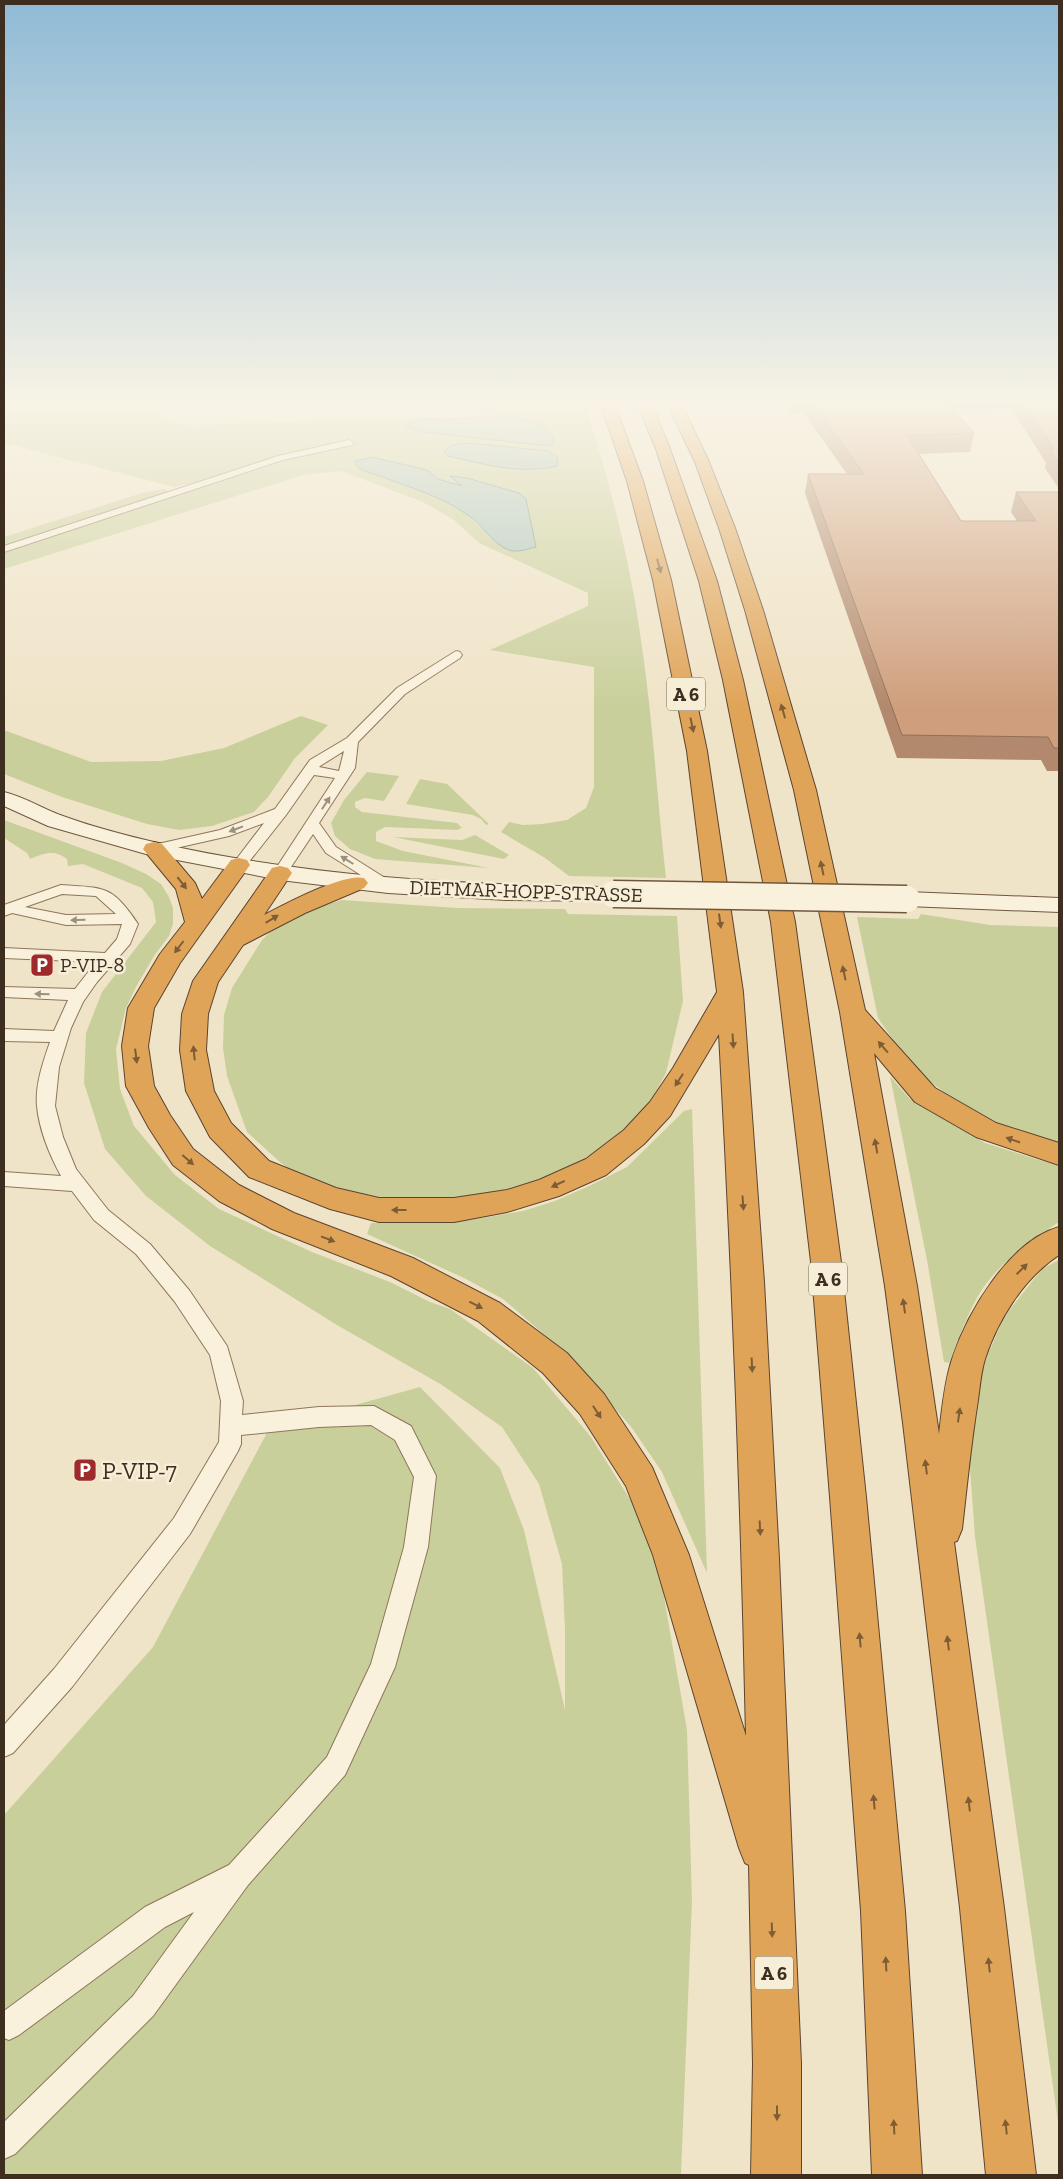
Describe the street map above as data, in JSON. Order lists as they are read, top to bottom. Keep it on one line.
{"streets":{"highway":["A 6"],"street":["DIETMAR-HOPP-STRASSE"]},"places":{"parking":["P-VIP-8","P-VIP-7"]}}
